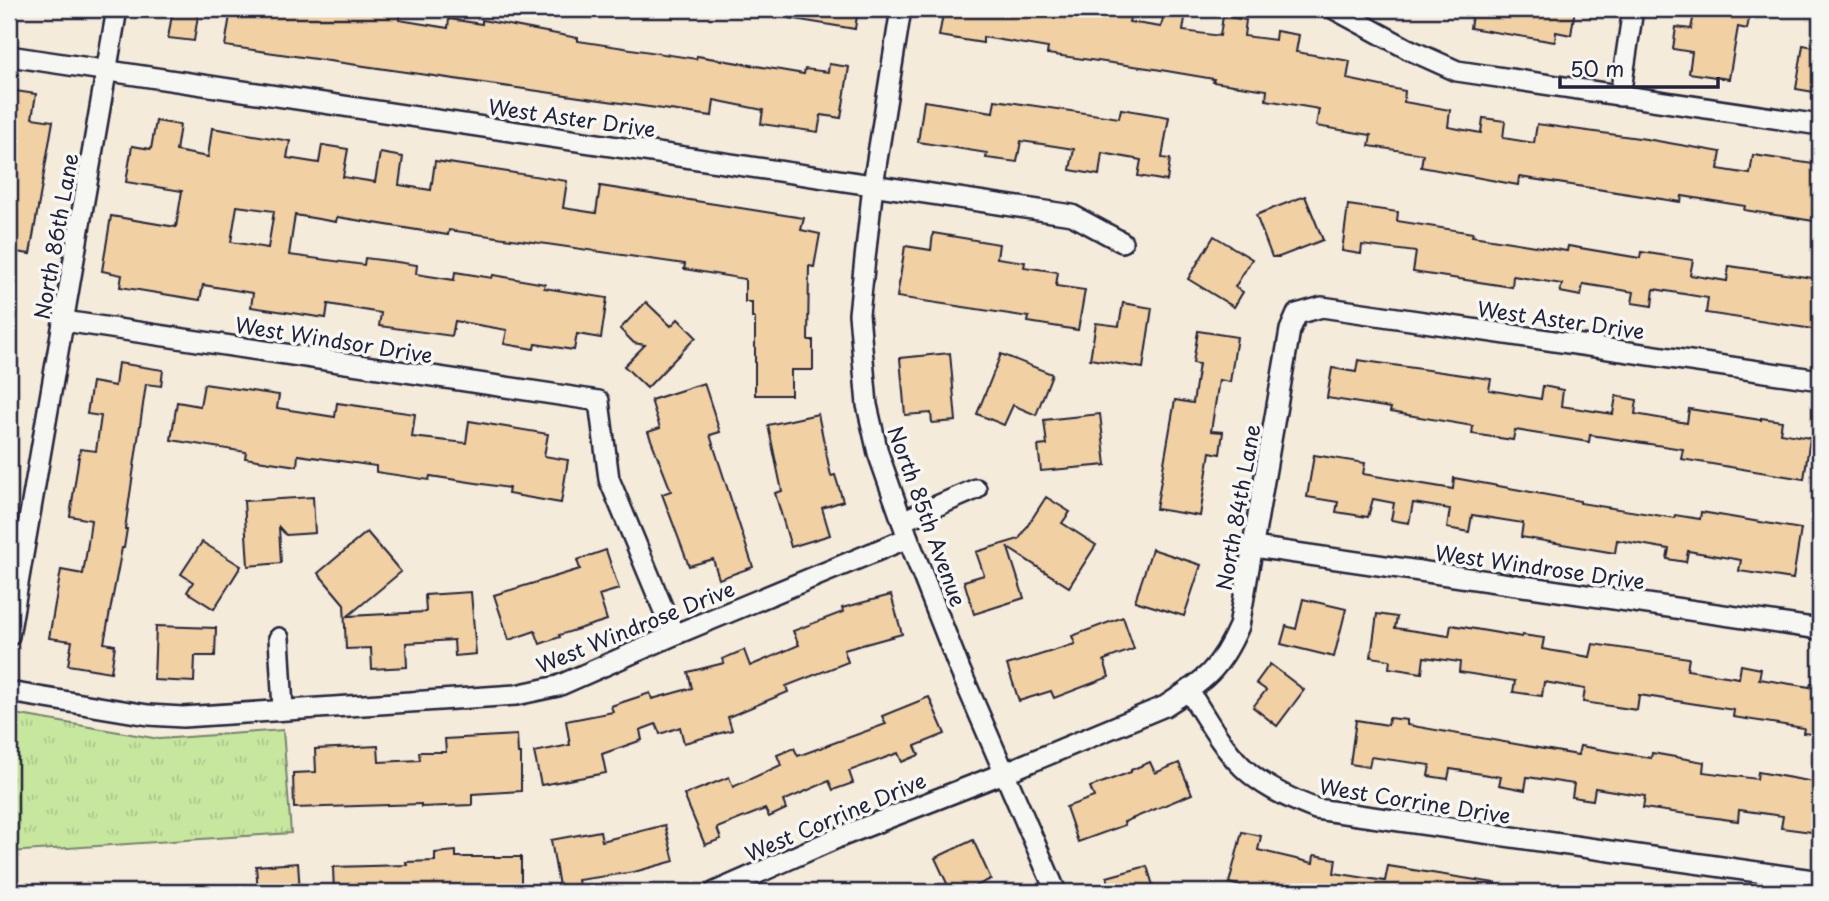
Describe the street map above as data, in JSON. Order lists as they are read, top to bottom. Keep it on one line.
{"streets":{"street":["West Aster Drive","North 86th Lane","West Windsor Drive","North 84th Lane","North 85th Avenue","West Windrose Drive","West Corrine Drive"]},"crossings":[["West Aster Drive","North 86th Lane"],["West Aster Drive","North 84th Lane"],["West Aster Drive","North 85th Avenue"],["North 86th Lane","West Windsor Drive"],["West Windsor Drive","West Windrose Drive"],["North 84th Lane","West Windrose Drive"],["North 84th Lane","West Corrine Drive"],["North 85th Avenue","West Windrose Drive"],["North 85th Avenue","West Corrine Drive"]],"scale_bar":"50 m"}
